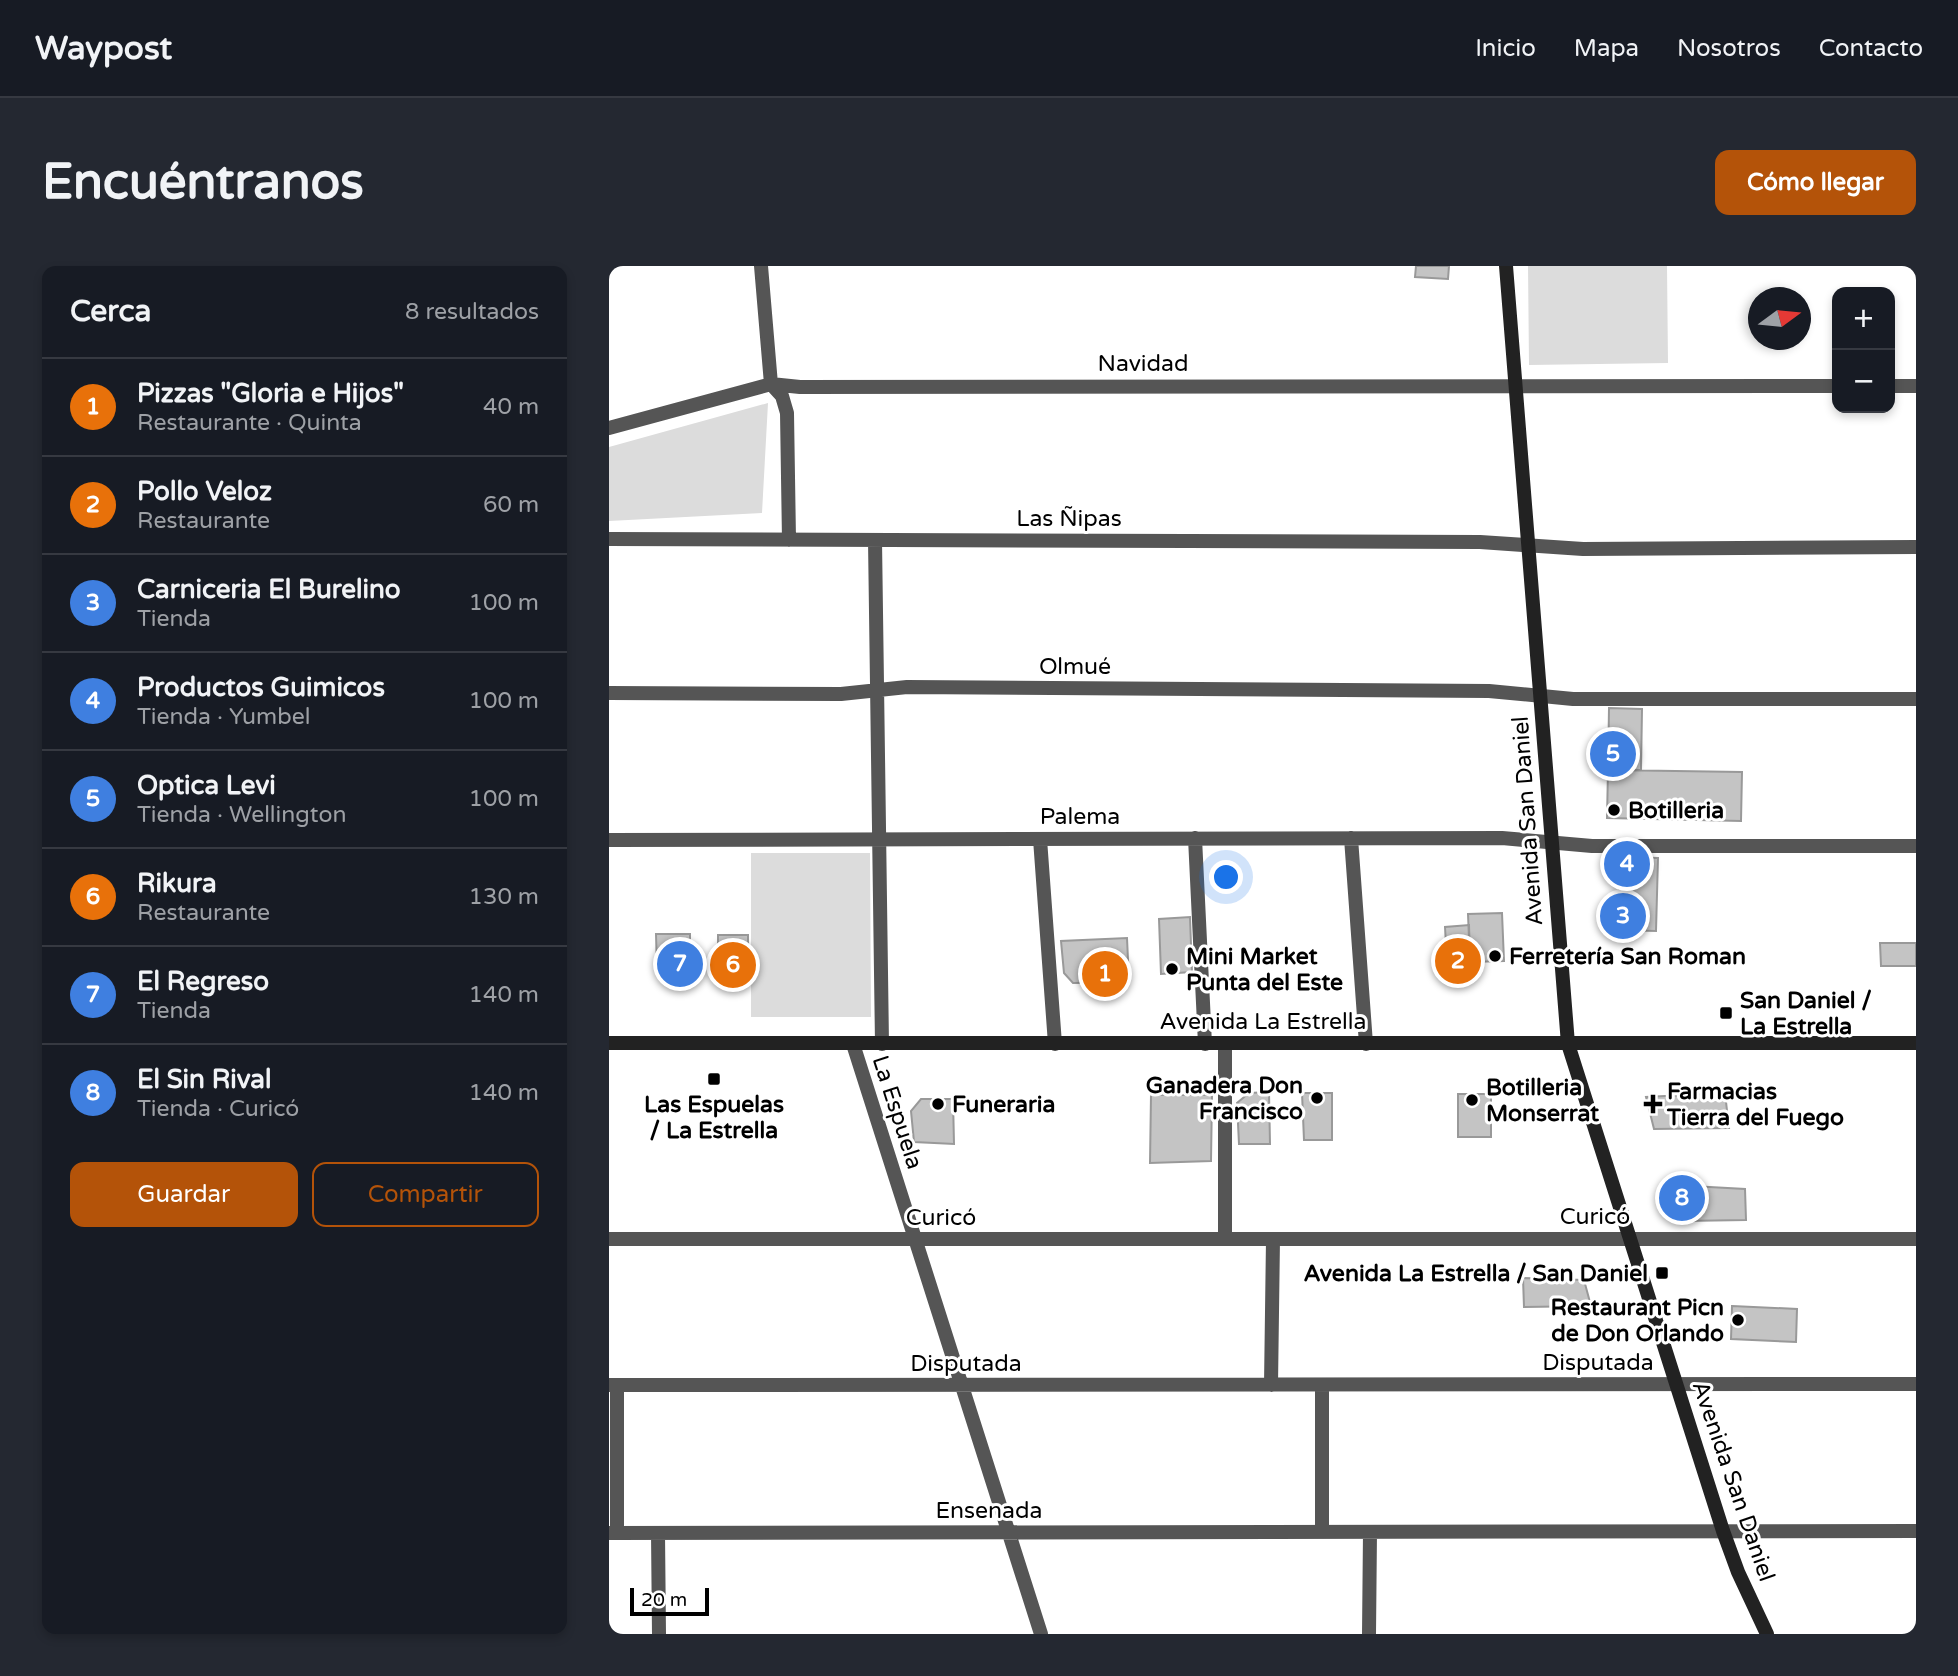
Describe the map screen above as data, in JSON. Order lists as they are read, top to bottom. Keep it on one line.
{"streets":{"street":["Navidad","Las Ñipas","Olmué","Palema","Avenida San Daniel","Avenida La Estrella","La Espuela","Curicó","Disputada","Ensenada"]},"crossings":[["Navidad","Avenida San Daniel"],["Las Ñipas","Avenida San Daniel"],["Las Ñipas","La Espuela"],["Olmué","Avenida San Daniel"],["Olmué","La Espuela"],["Palema","Avenida San Daniel"],["Palema","La Espuela"],["Avenida San Daniel","Avenida La Estrella"],["Avenida San Daniel","Curicó"],["Avenida San Daniel","Disputada"],["Avenida San Daniel","Ensenada"],["Avenida La Estrella","La Espuela"],["La Espuela","Curicó"],["La Espuela","Disputada"],["La Espuela","Ensenada"]],"places":{"other":["Botilleria","Ferretería San Roman","Mini Market Punta del Este","Ganadera Don Francisco","Botilleria Monserrat","Funeraria","Restaurant Picn de Don Orlando"],"transit":["San Daniel / La Estrella","Las Espuelas / La Estrella","Avenida La Estrella / San Daniel"],"health":["Farmacias Tierra del Fuego"]},"scale_bar":"20 m","north":"right","page":{"header":"Waypost","nav":["Inicio","Mapa","Nosotros","Contacto"],"buttons":["Cómo llegar",["Guardar","Compartir"]],"title":"Encuéntranos","heading":["Cerca","8 resultados"],"map_buttons":["+","−"],"list":[{"mark":"1","name":"Pizzas \"Gloria e Hijos\"","note":"Restaurante · Quinta","value":"40 m"},{"mark":"2","name":"Pollo Veloz","note":"Restaurante","value":"60 m"},{"mark":"3","name":"Carniceria El Burelino","note":"Tienda","value":"100 m"},{"mark":"4","name":"Productos Guimicos","note":"Tienda · Yumbel","value":"100 m"},{"mark":"5","name":"Optica Levi","note":"Tienda · Wellington","value":"100 m"},{"mark":"6","name":"Rikura","note":"Restaurante","value":"130 m"},{"mark":"7","name":"El Regreso","note":"Tienda","value":"140 m"},{"mark":"8","name":"El Sin Rival","note":"Tienda · Curicó","value":"140 m"}],"pins":["5","4","3","2","7","6","1","8"],"scale":"20 m"}}
